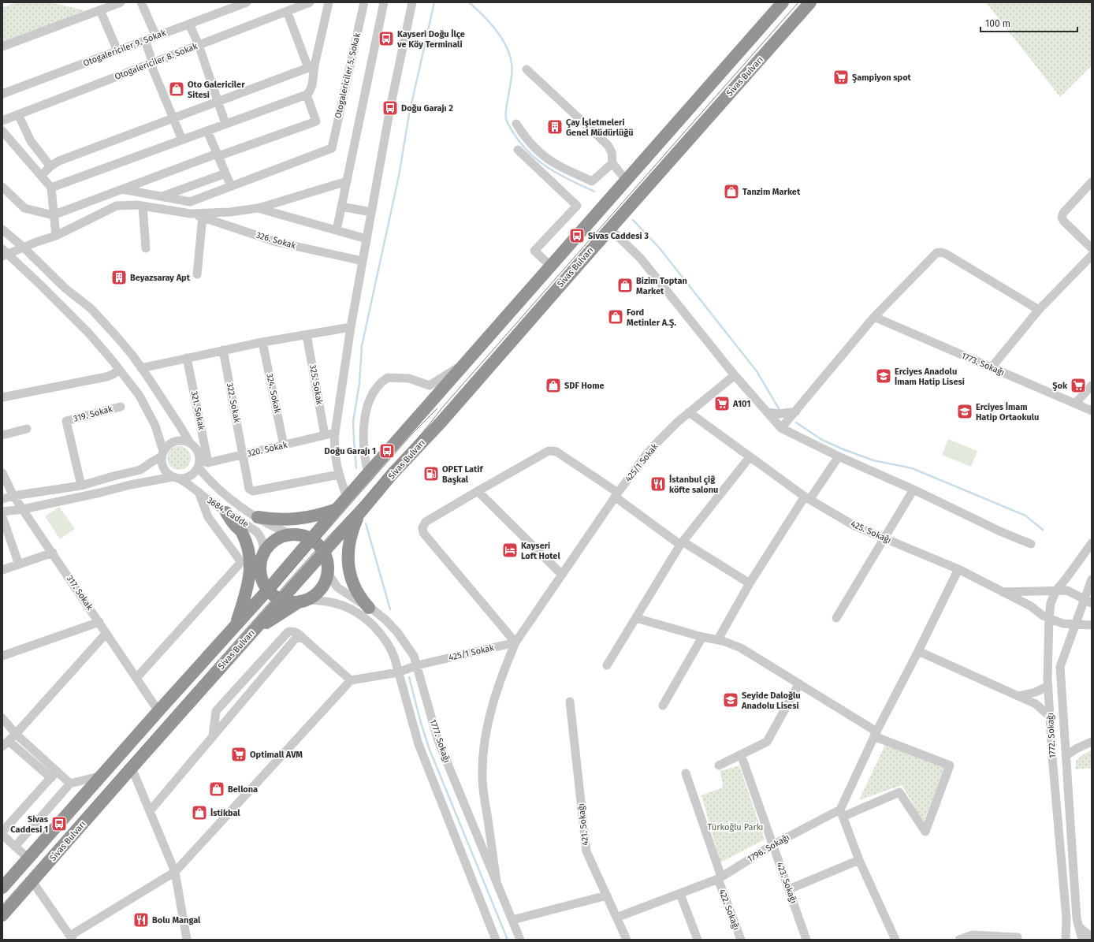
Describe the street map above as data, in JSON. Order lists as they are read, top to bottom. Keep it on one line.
{"streets":{"highway":["Sivas Bulvarı"],"street":["Otogalericiler 9. Sokak","Otogalericiler 8. Sokak","Otogalericiler 5. Sokak","326. Sokak","1773. Sokağı","325. Sokak","324. Sokak","322. Sokak","321. Sokak","319. Sokak","320. Sokak","425/1 Sokak","3684. Cadde","425. Sokağı","317. Sokak","1772. Sokağı","1777. Sokağı","421. Sokağı","1796. Sokağı","423. Sokağı","422. Sokağı"]},"crossings":[["Sivas Bulvarı","317. Sokak"],["325. Sokak","320. Sokak"],["324. Sokak","320. Sokak"],["322. Sokak","320. Sokak"],["321. Sokak","320. Sokak"],["321. Sokak","3684. Cadde"],["320. Sokak","3684. Cadde"],["425/1 Sokak","425. Sokağı"],["425/1 Sokak","1777. Sokağı"],["425. Sokağı","1772. Sokağı"],["421. Sokağı","1796. Sokağı"],["1796. Sokağı","423. Sokağı"],["1796. Sokağı","422. Sokağı"]],"parks":["Türkoğlu Parkı"],"places":{"bus stop":["Kayseri Doğu İlçe ve Köy Terminali","Doğu Garajı 2","Sivas Caddesi 3","Doğu Garajı 1","Sivas Caddesi 1"],"supermarket":["Şampiyon spot","Şok","A101","Optimall AVM"],"shop":["Oto Galericiler Sitesi","Tanzim Market","Bizim Toptan Market","Ford Metinler A.Ş.","SDF Home","Bellona","İstikbal"],"building":["Çay İşletmeleri Genel Müdürlüğü","Beyazsaray Apt"],"school or university":["Erciyes Anadolu İmam Hatip Lisesi","Erciyes İmam Hatip Ortaokulu","Seyide Daloğlu Anadolu Lisesi"],"fuel station":["OPET Latif Başkal"],"restaurant":["İstanbul çiğ köfte salonu","Bolu Mangal"],"hotel":["Kayseri Loft Hotel"]},"scale_bar":"100 m"}
